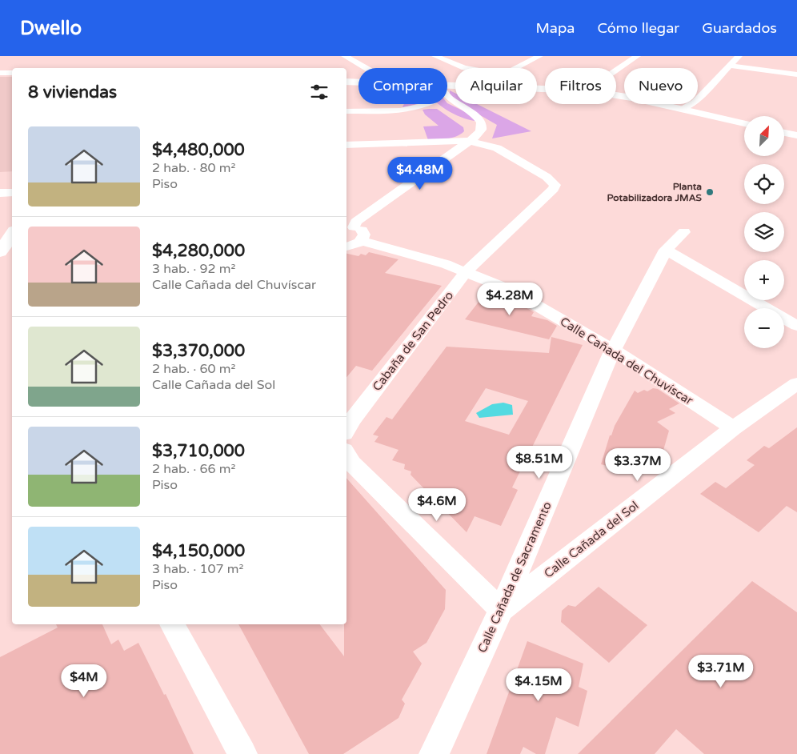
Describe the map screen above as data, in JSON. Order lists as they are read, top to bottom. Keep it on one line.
{"streets":{"street":["Cabaña de San Pedro","Calle Cañada del Chuvíscar","Calle Cañada del Sol","Calle Cañada de Sacramento"]},"crossings":[["Cabaña de San Pedro","Calle Cañada del Chuvíscar"],["Calle Cañada del Chuvíscar","Calle Cañada del Sol"],["Calle Cañada del Chuvíscar","Calle Cañada de Sacramento"],["Calle Cañada del Sol","Calle Cañada de Sacramento"]],"places":["Planta Potabilizadora JMAS"],"north":"top right","page":{"header":"Dwello","nav":["Mapa","Cómo llegar","Guardados"],"chip":["Comprar","Alquilar","Filtros","Nuevo"],"heading":"8 viviendas","map_buttons":["+","−"],"list":[{"name":"$4,480,000","note":"2 hab. · 80 m² · Piso"},{"name":"$4,280,000","note":"3 hab. · 92 m² · Calle Cañada del Chuvíscar"},{"name":"$3,370,000","note":"2 hab. · 60 m² · Calle Cañada del Sol"},{"name":"$3,710,000","note":"2 hab. · 66 m² · Piso"},{"name":"$4,150,000","note":"3 hab. · 107 m² · Piso"}],"price":["$4.48M","$4.28M","$8.51M","$3.37M","$4.6M","$3.71M","$4M","$4.15M"]}}
